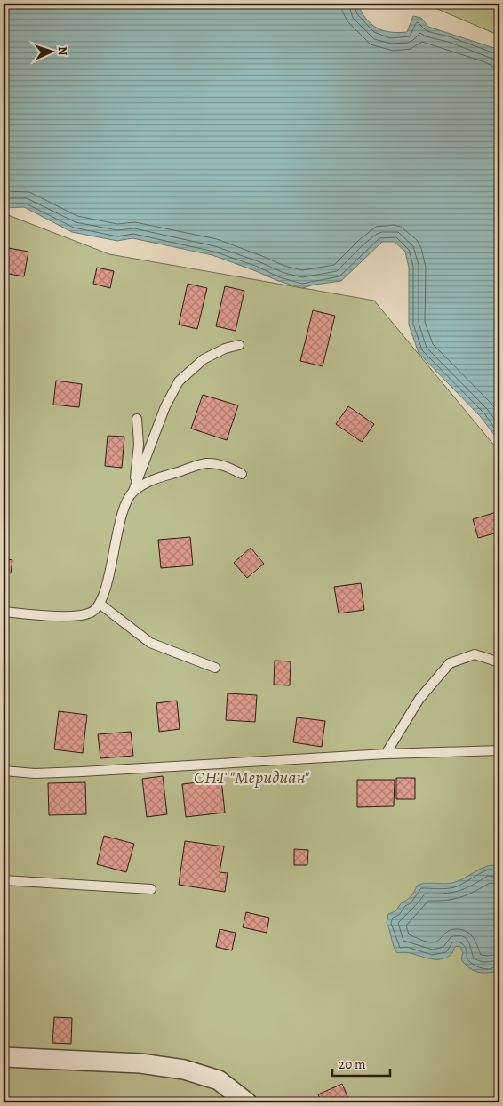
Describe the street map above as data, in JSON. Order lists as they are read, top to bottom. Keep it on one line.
{"parks":["СНТ \"Меридиан\""],"scale_bar":"20 m","north":"right"}
